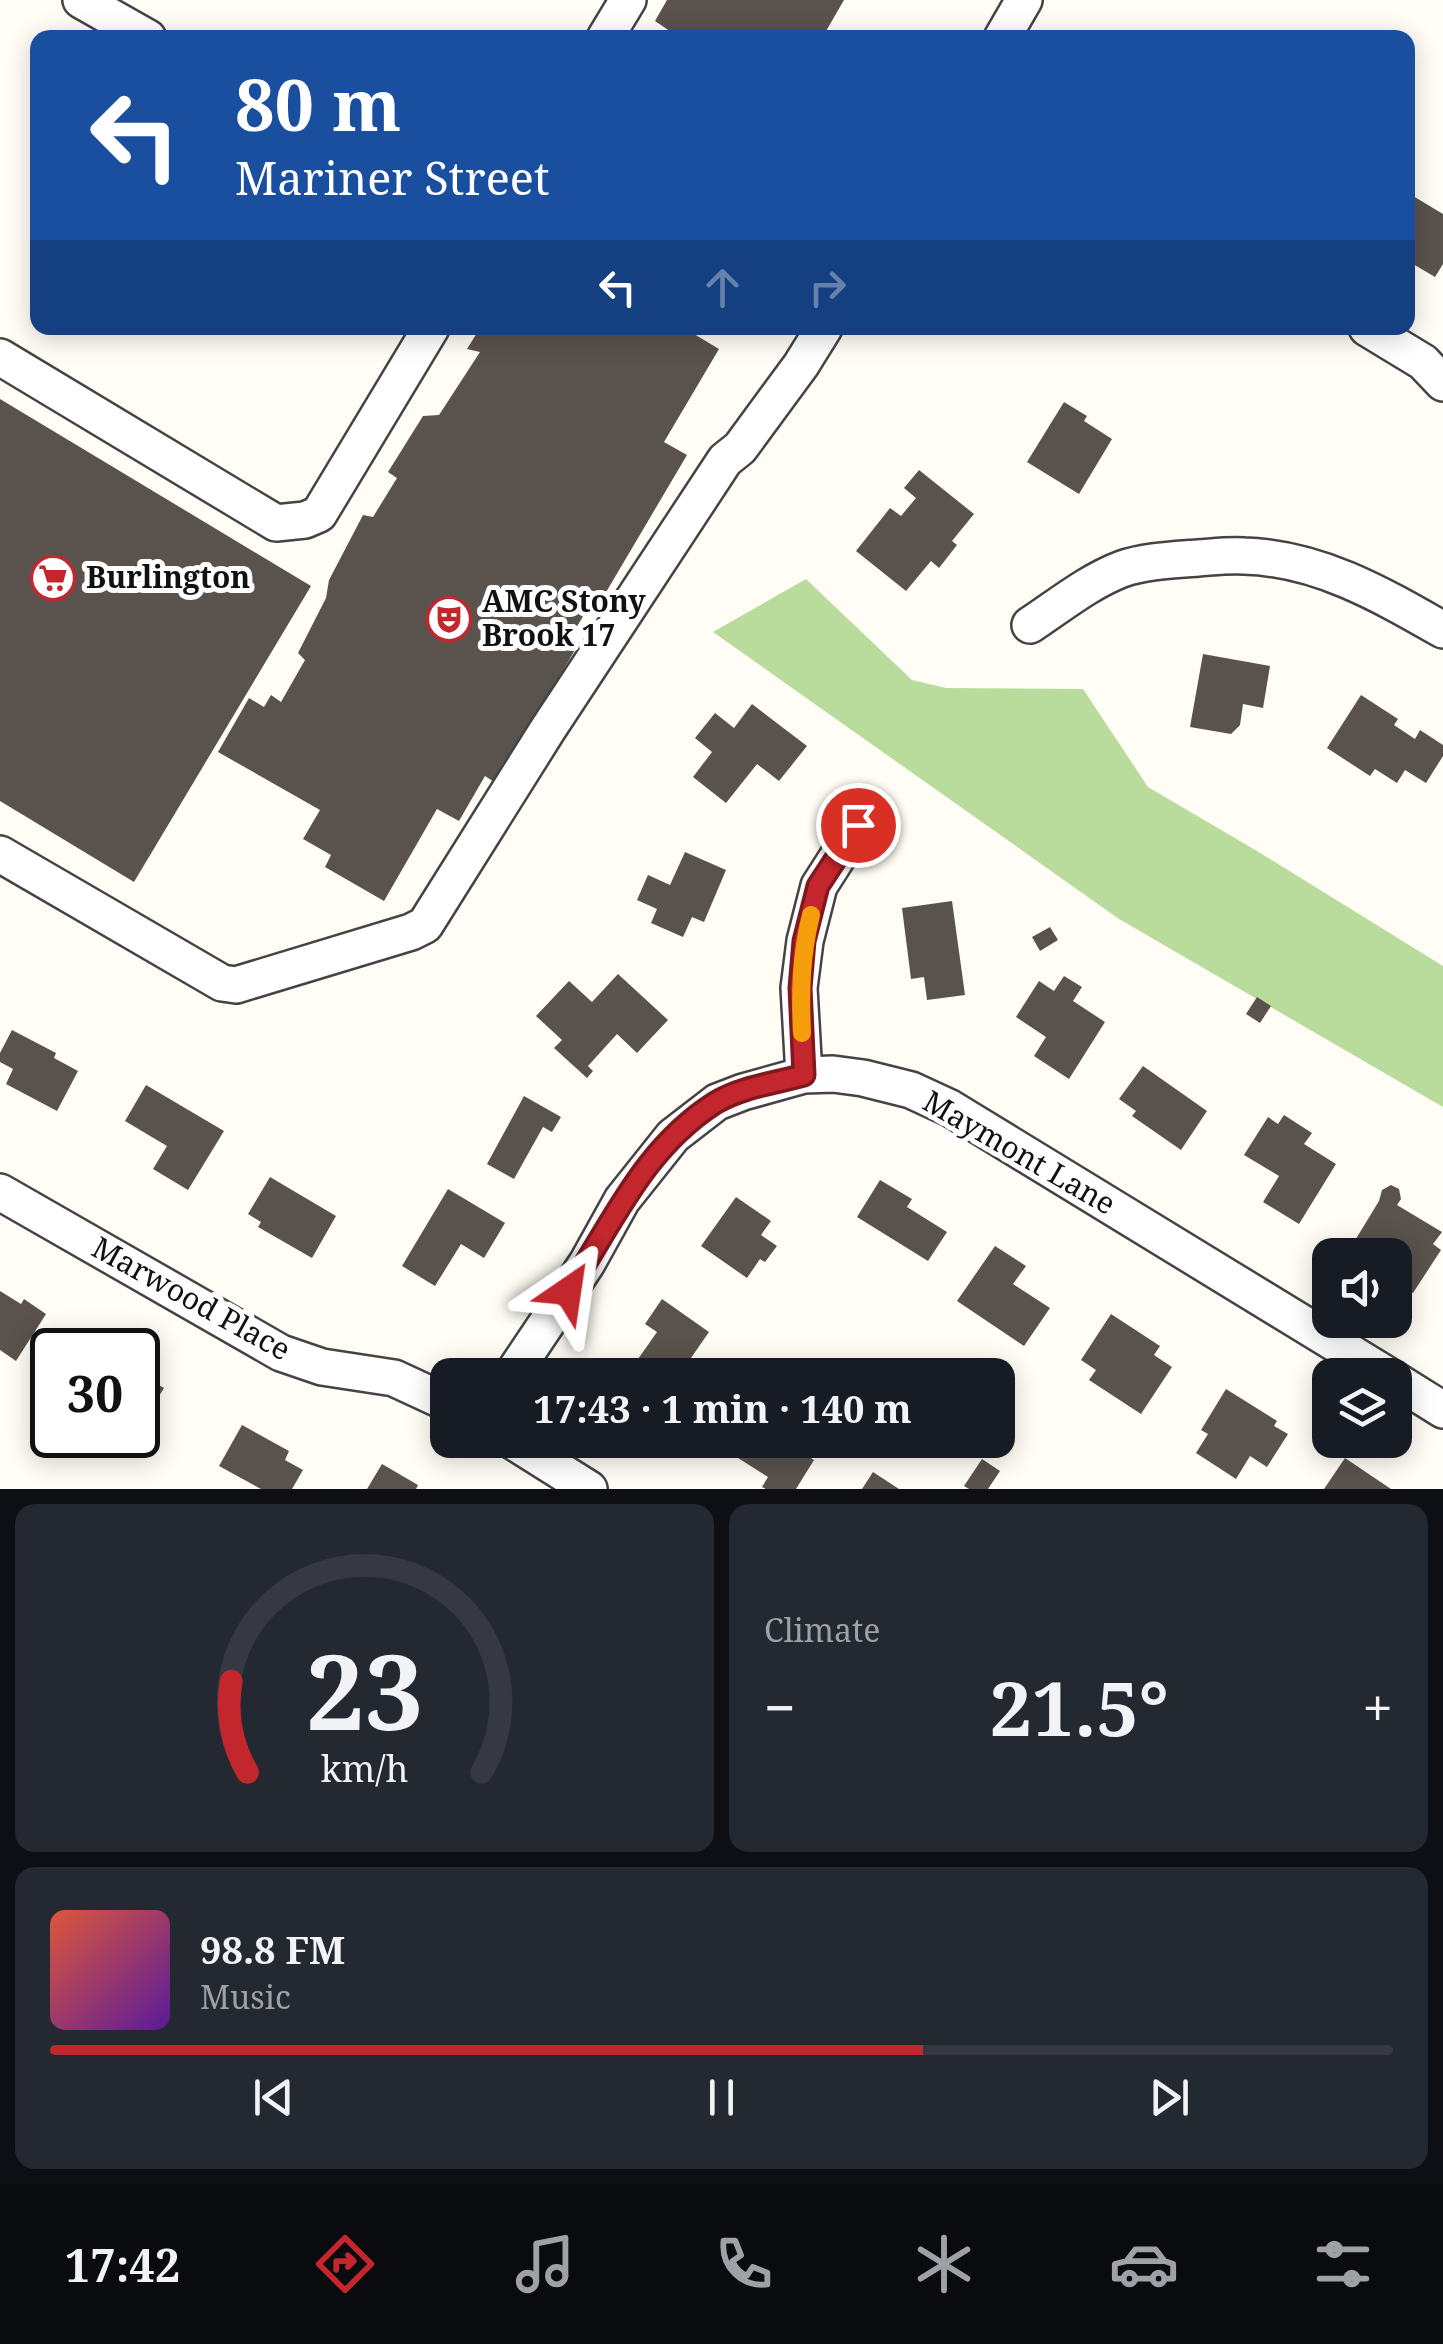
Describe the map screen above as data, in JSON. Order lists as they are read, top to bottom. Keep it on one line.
{"streets":{"street":["Maymont Lane","Marwood Place"]},"places":{"supermarket":["Burlington"],"theatre":["AMC Stony Brook 17"]},"page":{"turn":["80 m","Mariner Street"],"limit":"30","trip":"17:43 · 1 min · 140 m","tile":"Climate","heat":["−","21.5°","+"],"song":["98.8 FM","Music"],"tabs":"17:42","gauge":["23","km/h"]}}
